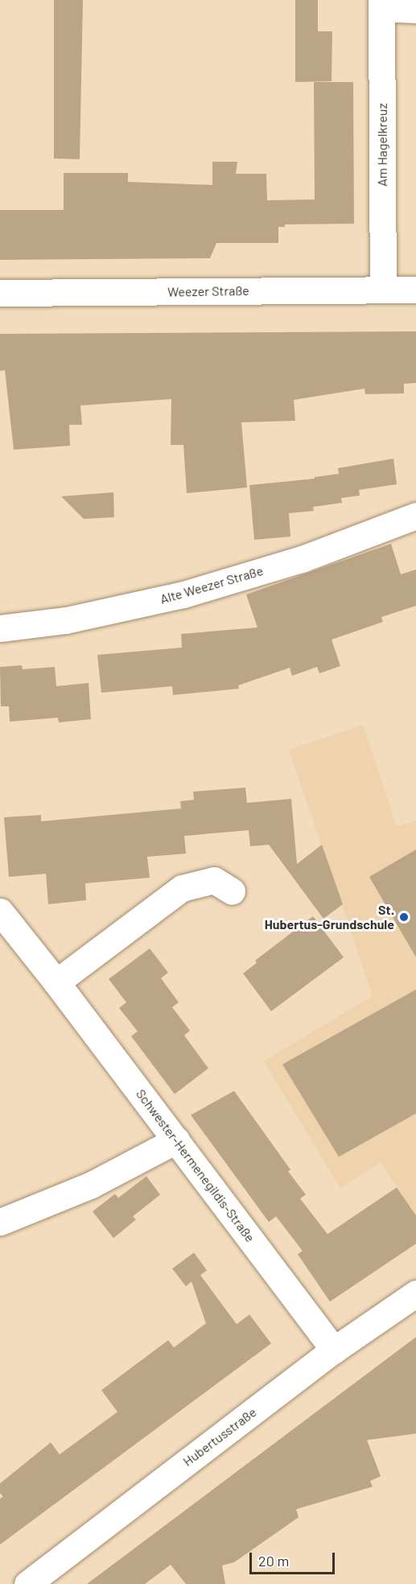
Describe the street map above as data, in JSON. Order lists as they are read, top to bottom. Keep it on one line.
{"streets":{"street":["Am Hagelkreuz","Weezer Straße","Alte Weezer Straße","Schwester-Hermenegildis-Straße","Hubertusstraße"]},"crossings":[["Am Hagelkreuz","Weezer Straße"],["Schwester-Hermenegildis-Straße","Hubertusstraße"]],"places":["St. Hubertus-Grundschule"],"scale_bar":"20 m"}
